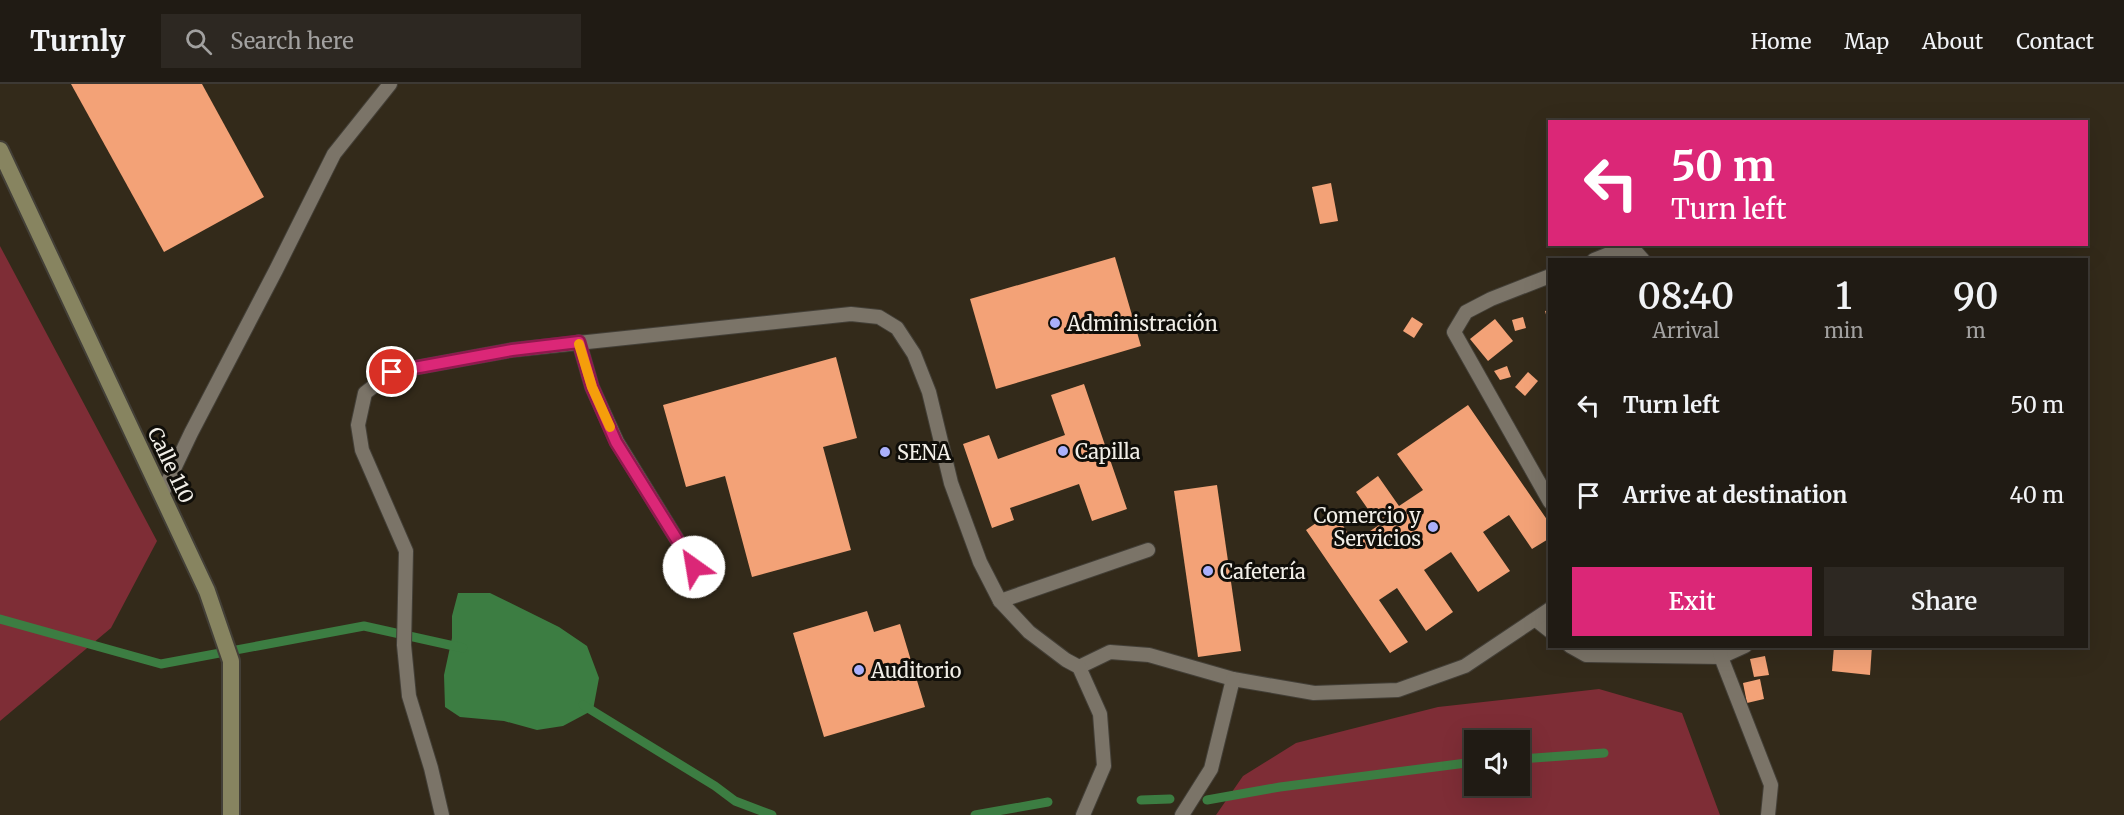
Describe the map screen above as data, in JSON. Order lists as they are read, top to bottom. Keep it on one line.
{"streets":{"main road":["Calle 110"]},"places":["Administración","Capilla","SENA","Comercio y Servicios","Cafetería","Auditorio"],"page":{"header":"Turnly","search":"Search here","nav":["Home","Map","About","Contact"],"turn":["50 m","Turn left"],"eta":["08:40","Arrival","1","min","90","m"],"list":[{"name":"Turn left","value":"50 m"},{"name":"Arrive at destination","value":"40 m"}],"buttons":["Exit","Share"]}}
